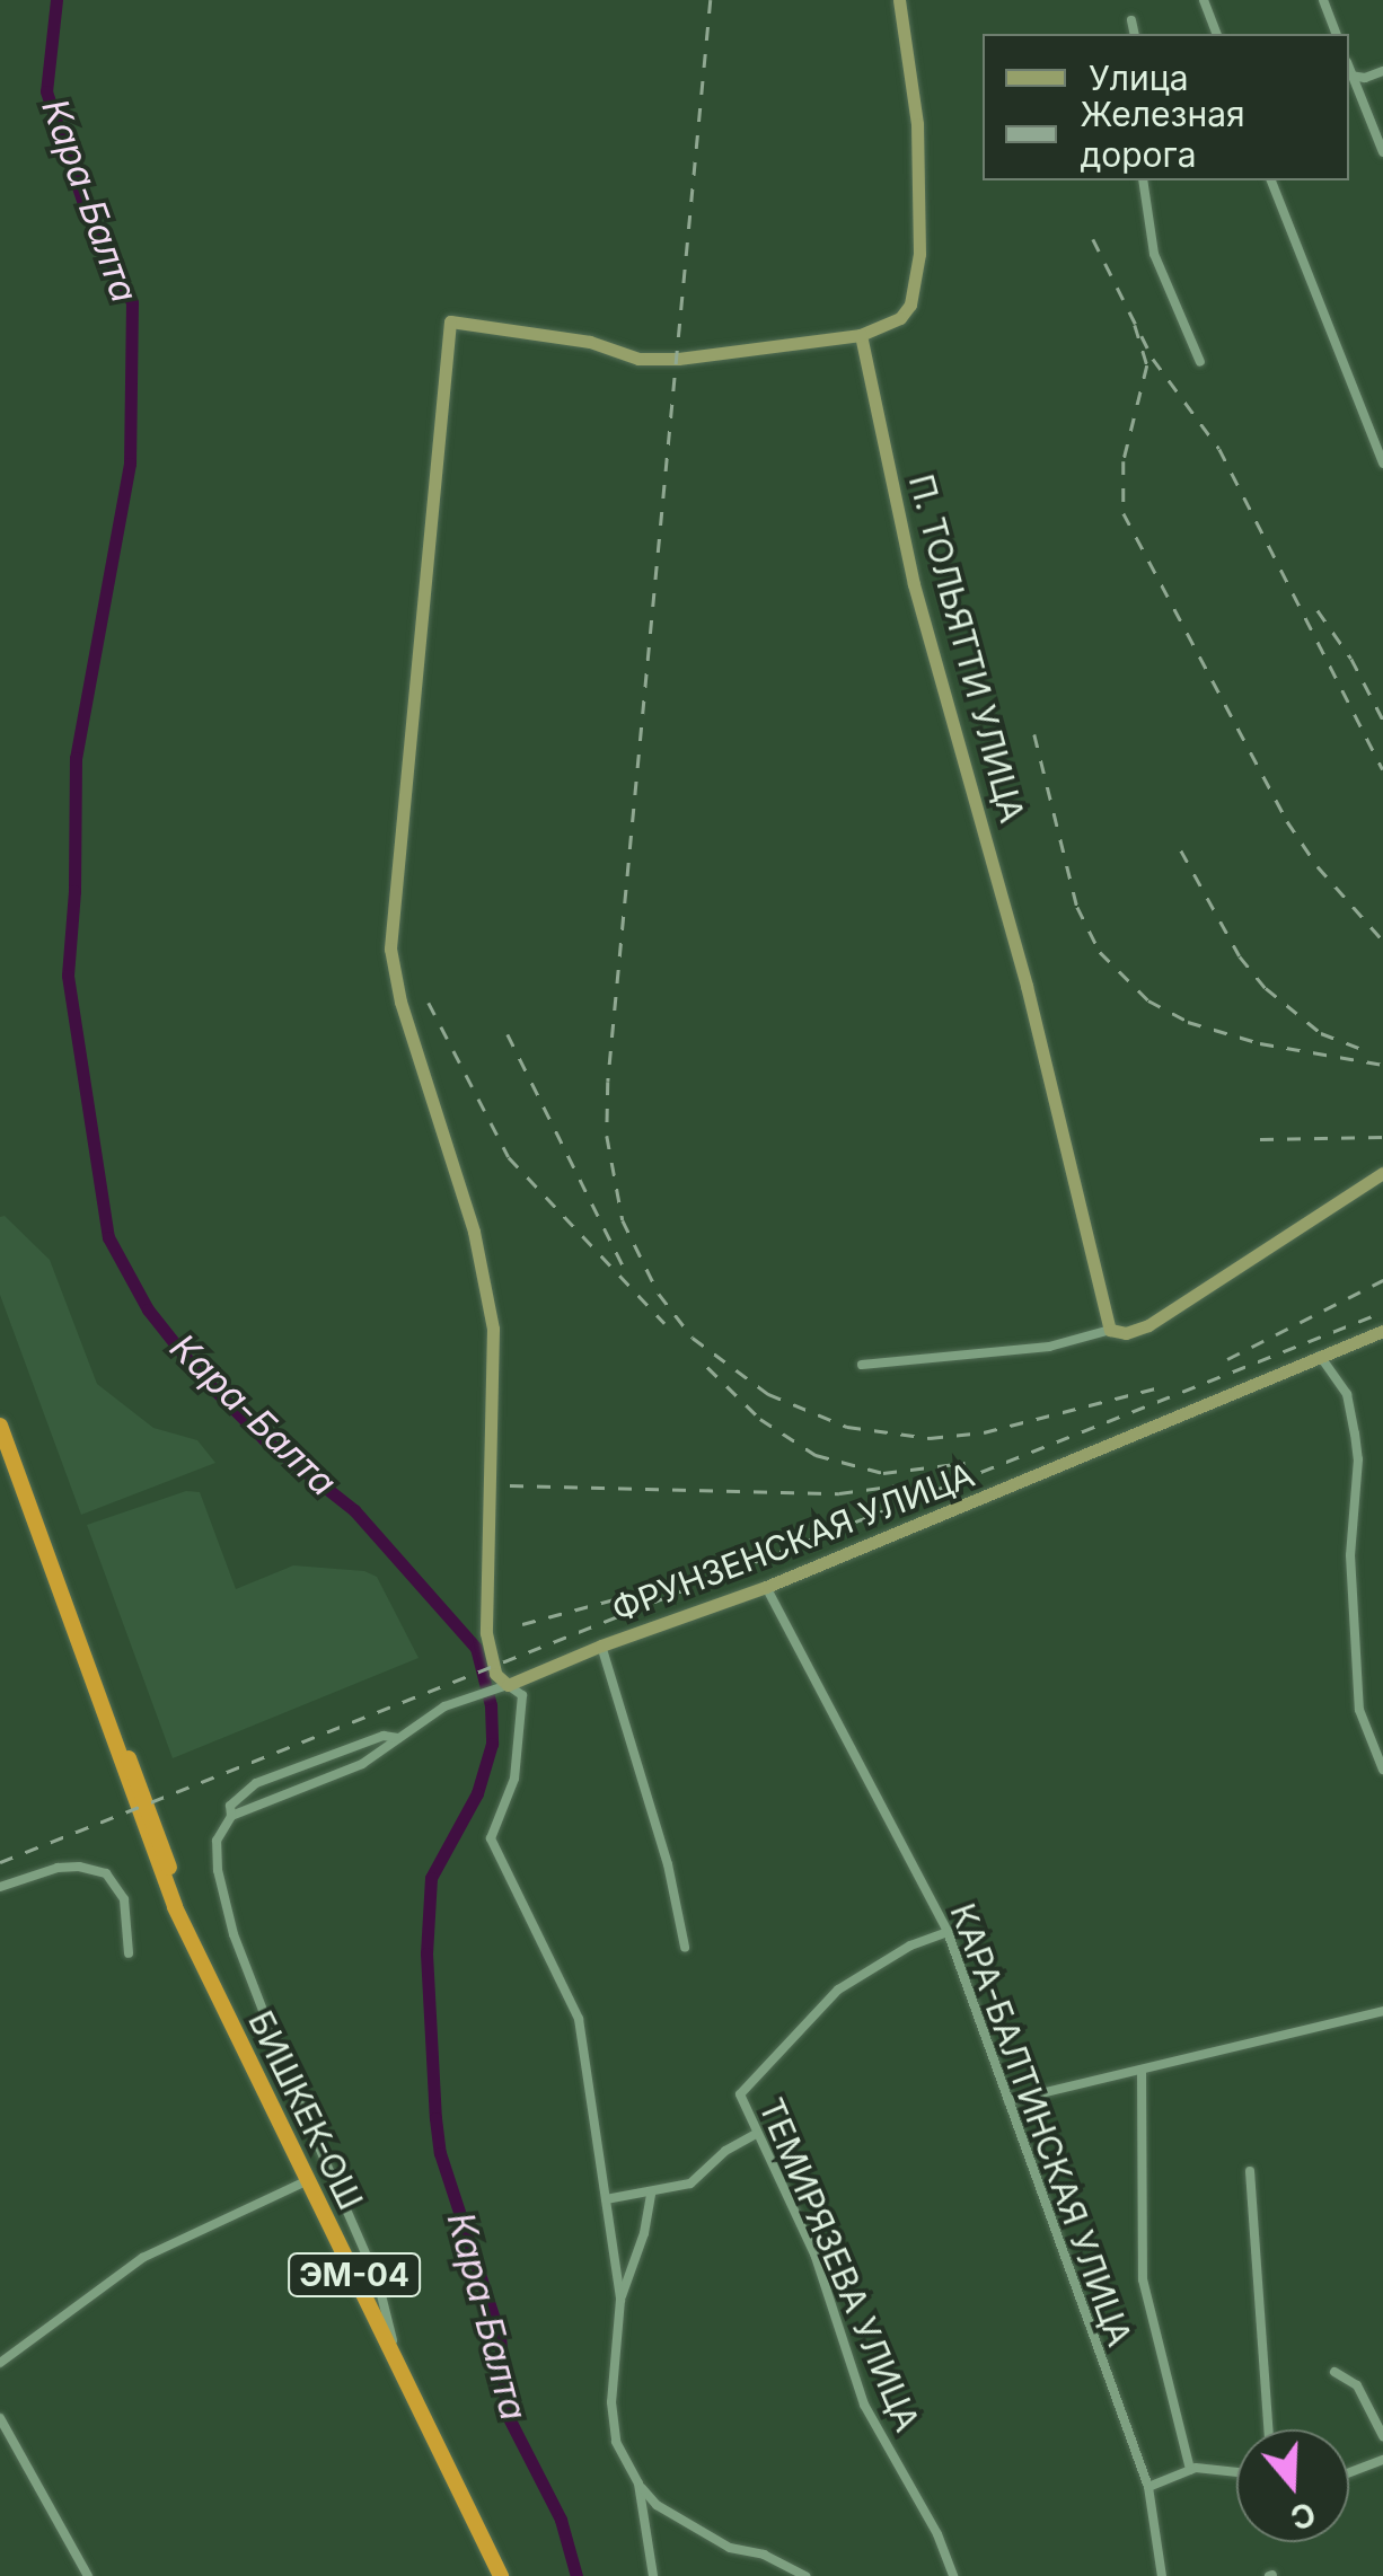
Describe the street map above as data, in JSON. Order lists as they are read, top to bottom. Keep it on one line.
{"streets":{"highway":["БИШКЕК-ОШ","ЭМ-04"],"street":["П. ТОЛЬЯТТИ УЛИЦА","ФРУНЗЕНСКАЯ УЛИЦА","КАРА-БАЛТИНСКАЯ УЛИЦА","ТЕМИРЯЗЕВА УЛИЦА"]},"crossings":[["ФРУНЗЕНСКАЯ УЛИЦА","КАРА-БАЛТИНСКАЯ УЛИЦА"],["КАРА-БАЛТИНСКАЯ УЛИЦА","ТЕМИРЯЗЕВА УЛИЦА"]],"water":["Кара-Балта"],"legend":["Улица","Железная дорога"],"north":"bottom"}
